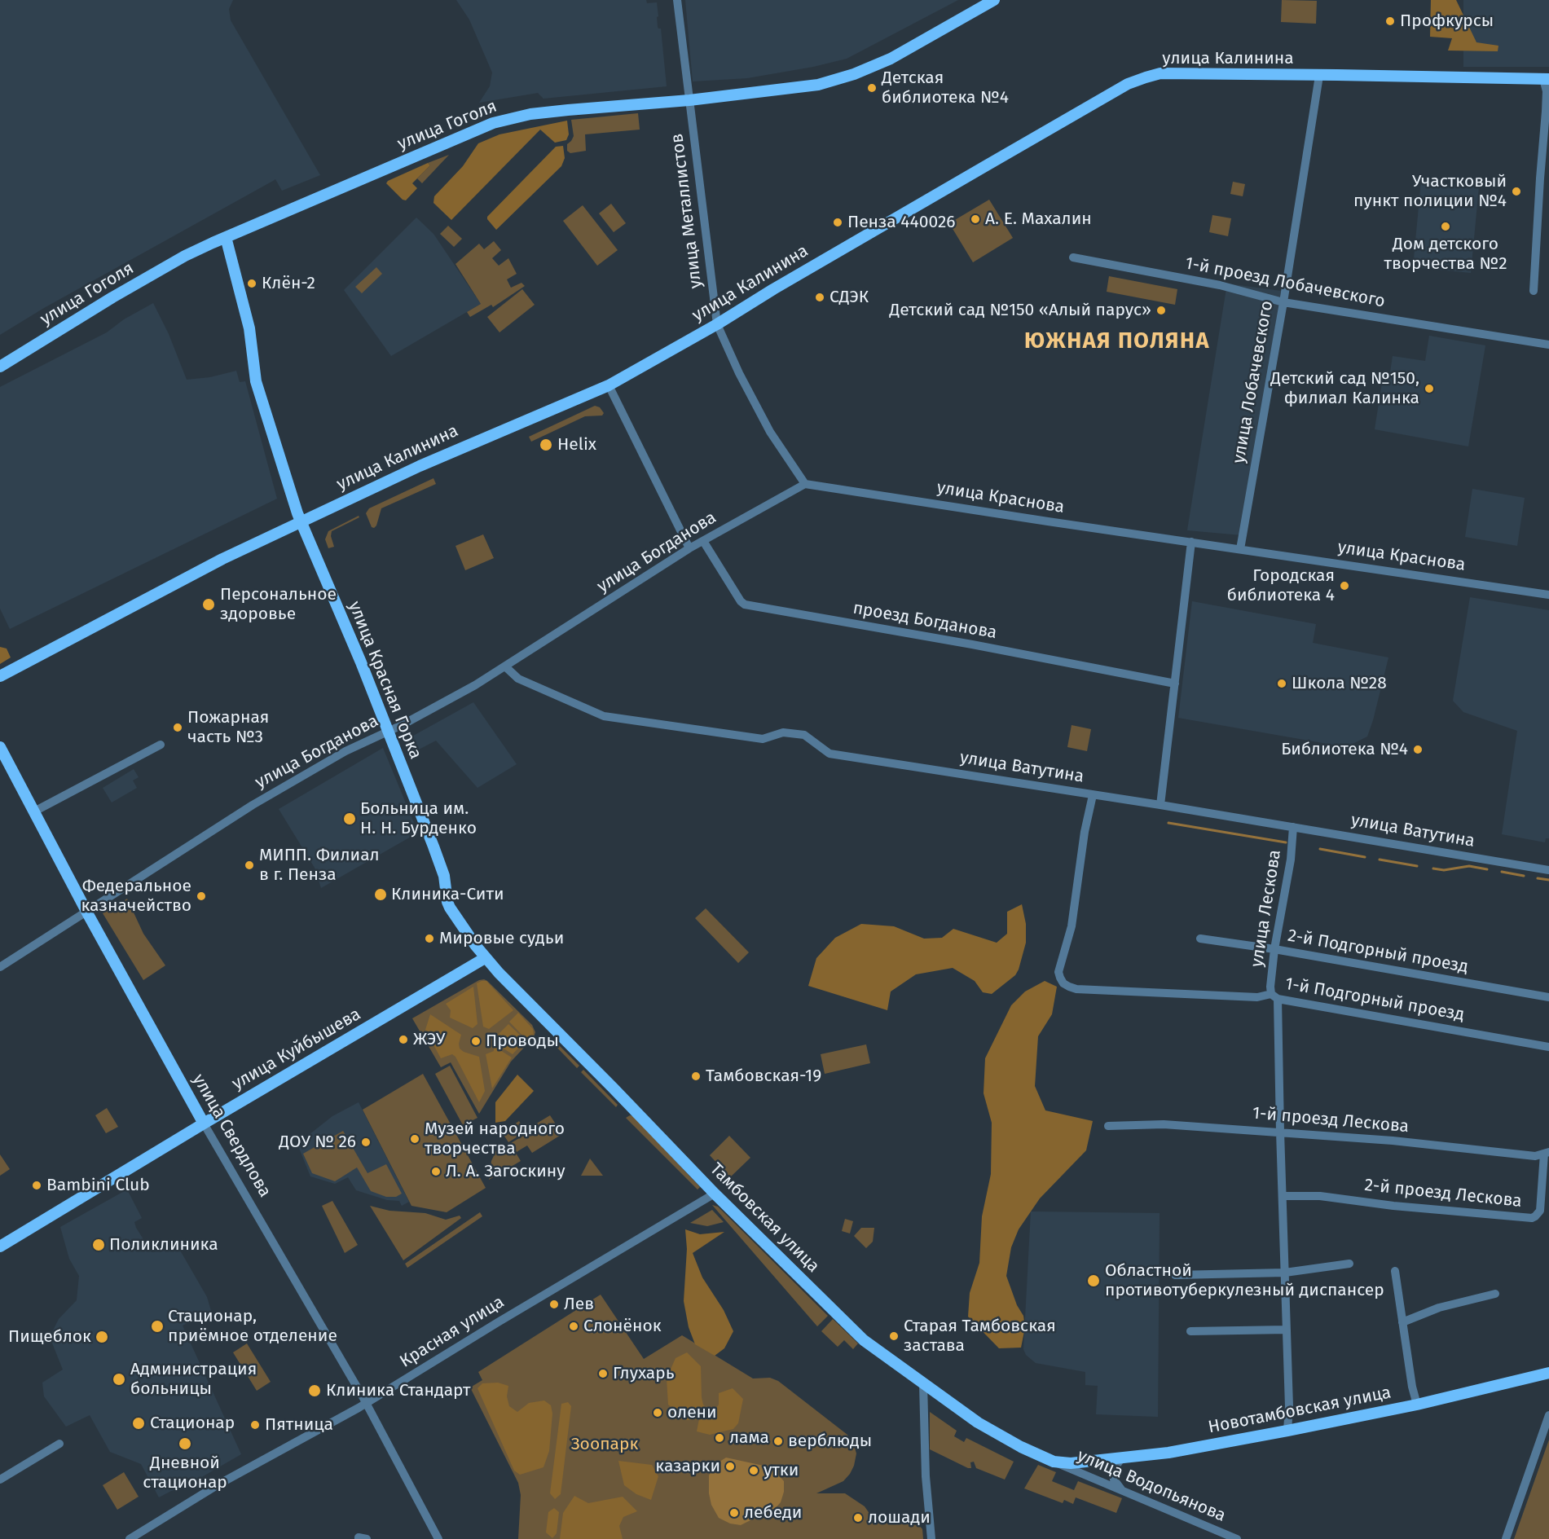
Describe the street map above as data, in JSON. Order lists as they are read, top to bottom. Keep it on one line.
{"streets":{"main road":["улица Калинина","улица Гоголя","улица Красная Горка","улица Куйбышева","улица Свердлова","Тамбовская улица","Новотамбовская улица"],"street":["улица Металлистов","1-й проезд Лобачевского","улица Лобачевского","улица Краснова","улица Богданова","проезд Богданова","улица Ватутина","улица Лескова","2-й Подгорный проезд","1-й Подгорный проезд","1-й проезд Лескова","2-й проезд Лескова","Красная улица","улица Водопьянова"]},"crossings":[["улица Калинина","улица Металлистов"],["улица Калинина","улица Лобачевского"],["улица Калинина","улица Красная Горка"],["улица Гоголя","улица Металлистов"],["улица Гоголя","улица Красная Горка"],["улица Металлистов","улица Краснова"],["улица Металлистов","улица Богданова"],["1-й проезд Лобачевского","улица Лобачевского"],["улица Лобачевского","улица Краснова"],["улица Краснова","улица Богданова"],["улица Богданова","проезд Богданова"],["улица Богданова","улица Красная Горка"],["улица Богданова","улица Ватутина"],["улица Богданова","улица Свердлова"],["улица Красная Горка","улица Куйбышева"],["улица Красная Горка","Тамбовская улица"],["улица Ватутина","улица Лескова"],["улица Ватутина","1-й Подгорный проезд"],["улица Лескова","2-й Подгорный проезд"],["улица Лескова","1-й Подгорный проезд"],["улица Лескова","1-й проезд Лескова"],["улица Лескова","2-й проезд Лескова"],["улица Лескова","Новотамбовская улица"],["улица Куйбышева","улица Свердлова"],["улица Куйбышева","Тамбовская улица"],["1-й проезд Лескова","2-й проезд Лескова"],["улица Свердлова","Красная улица"],["Тамбовская улица","Красная улица"],["Тамбовская улица","Новотамбовская улица"],["Тамбовская улица","улица Водопьянова"],["Новотамбовская улица","улица Водопьянова"]],"districts":["ЮЖНАЯ ПОЛЯНА"],"parks":["Зоопарк"],"places":["Профкурсы","Детская библиотека №4","Участковый пункт полиции №4","А. Е. Махалин","Пенза 440026","Дом детского творчества №2","Клён-2","СДЭК","Детский сад №150 «Алый парус»","Детский сад №150, филиал Калинка","Helix","Городская библиотека 4","Персональное здоровье","Школа №28","Пожарная часть №3","Библиотека №4","Больница им. Н. Н. Бурденко","МИПП. Филиал в г. Пенза","Клиника-Сити","Федеральное казначейство","Мировые судьи","ЖЭУ","Проводы","Тамбовская-19","Музей народного творчества","ДОУ № 26","Л. А. Загоскину","Bambini Club","Поликлиника","Областной противотуберкулезный диспансер","Лев","Стационар, приёмное отделение","Слонёнок","Старая Тамбовская застава","Пищеблок","Глухарь","Администрация больницы","Клиника Стандарт","олени","Стационар","Пятница","лама","верблюды","Дневной стационар","казарки","утки","лебеди","лошади"]}
